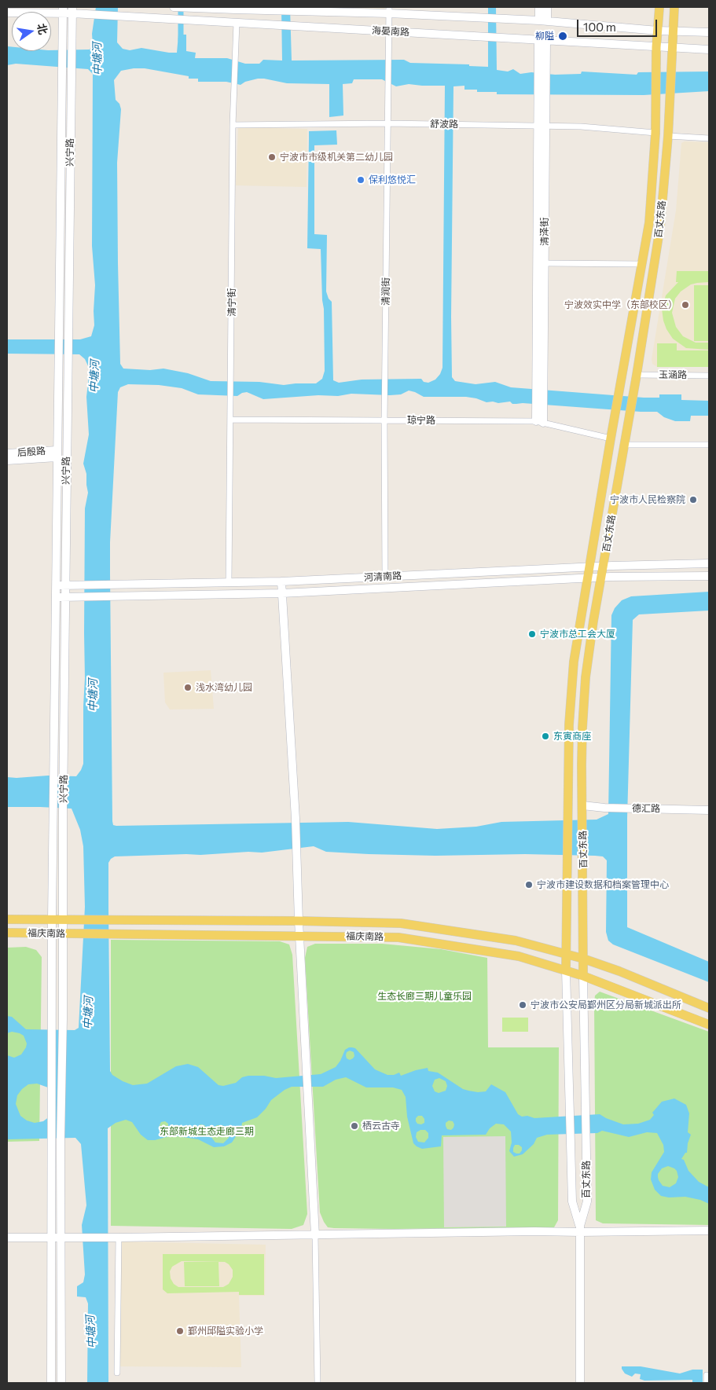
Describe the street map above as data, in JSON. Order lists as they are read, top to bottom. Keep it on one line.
{"streets":{"main road":["海晏南路","兴宁路","百丈东路","清泽街","后殷路","河清南路","德汇路","福庆南路"],"street":["舒波路","清润街","清宁街","玉涵路","琼宁路"]},"crossings":[["海晏南路","兴宁路"],["海晏南路","百丈东路"],["海晏南路","清泽街"],["海晏南路","清润街"],["海晏南路","清宁街"],["舒波路","百丈东路"],["舒波路","清泽街"],["舒波路","清润街"],["舒波路","清宁街"],["兴宁路","河清南路"],["兴宁路","福庆南路"],["百丈东路","玉涵路"],["百丈东路","琼宁路"],["百丈东路","河清南路"],["百丈东路","德汇路"],["百丈东路","福庆南路"],["清泽街","琼宁路"],["清润街","琼宁路"],["清润街","河清南路"],["清宁街","琼宁路"],["清宁街","河清南路"]],"water":["中塘河"],"parks":["生态长廊三期儿童乐园","东部新城生态走廊三期"],"places":["柳隘","宁波市市级机关第二幼儿园","保利悠悦汇","宁波效实中学（东部校区）","宁波市人民检察院","宁波市总工会大厦","浅水湾幼儿园","东寅商座","宁波市建设数据和档案管理中心","宁波市公安局鄞州区分局新城派出所","栖云古寺","鄞州邱隘实验小学"],"scale_bar":"100 m","north":"right"}
